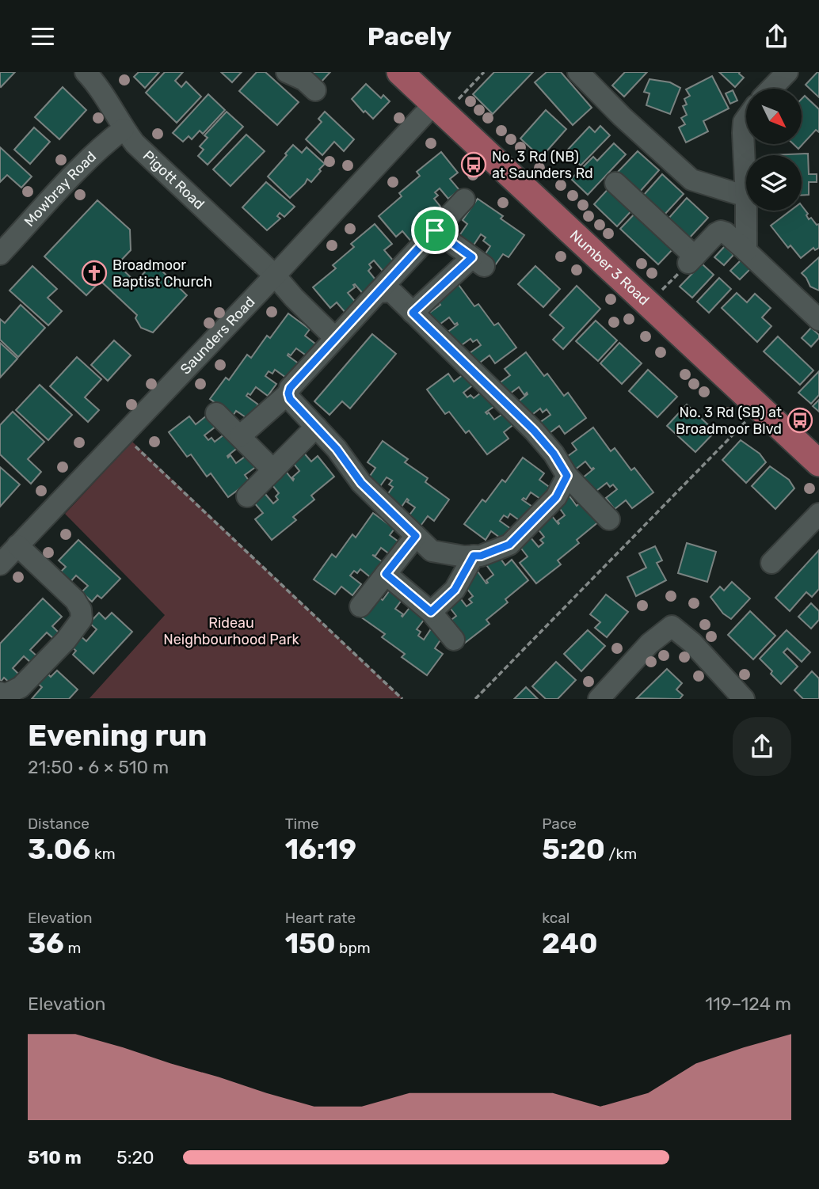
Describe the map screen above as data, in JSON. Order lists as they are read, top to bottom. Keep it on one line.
{"streets":{"main road":["Number 3 Road"],"street":["Pigott Road","Mowbray Road","Saunders Road"]},"crossings":[["Pigott Road","Mowbray Road"],["Pigott Road","Saunders Road"],["Number 3 Road","Saunders Road"]],"parks":["Rideau Neighbourhood Park"],"places":{"bus stop":["No. 3 Rd (NB) at Saunders Rd","No. 3 Rd (SB) at Broadmoor Blvd"],"church":["Broadmoor Baptist Church"]},"north":"bottom right","page":{"header":"Pacely","heading":["Evening run","21:50 · 6 × 510 m"],"stats":[["Distance","3.06 km"],["Time","16:19"],["Pace","5:20 /km"],["Elevation","36 m"],["Heart rate","150 bpm"],["kcal","240"]],"chart":["Elevation","119–124 m"],"list":[{"name":"510 m","note":"5:20"}]}}
